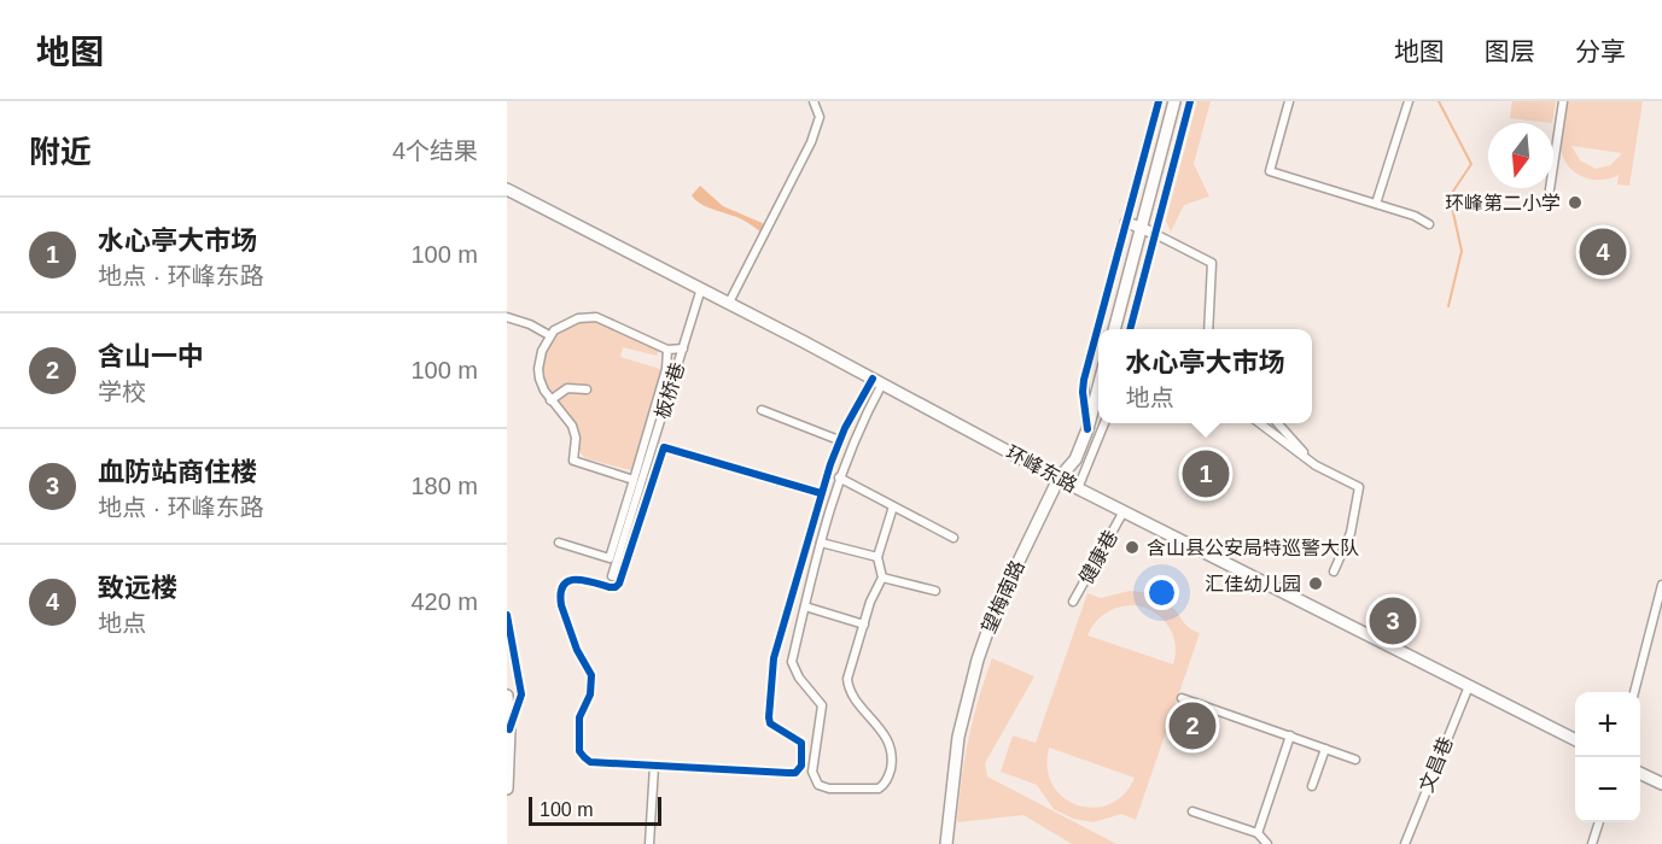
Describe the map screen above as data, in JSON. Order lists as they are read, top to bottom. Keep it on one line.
{"streets":{"main road":["环峰东路","望梅南路"],"street":["板桥巷","健康巷","文昌巷"]},"crossings":[["板桥巷","环峰东路"],["环峰东路","健康巷"],["环峰东路","望梅南路"],["环峰东路","文昌巷"]],"places":["环峰第二小学","含山县公安局特巡警大队","汇佳幼儿园"],"scale_bar":"100 m","north":"bottom","page":{"header":"地图","nav":["地图","图层","分享"],"heading":["附近","4个结果"],"list":[{"mark":"1","name":"水心亭大市场","note":"地点 · 环峰东路","value":"100 m"},{"mark":"2","name":"含山一中","note":"学校","value":"100 m"},{"mark":"3","name":"血防站商住楼","note":"地点 · 环峰东路","value":"180 m"},{"mark":"4","name":"致远楼","note":"地点","value":"420 m"}],"pins":["4","1","3","2"],"popup":["水心亭大市场","地点"],"map_buttons":["+","−"],"scale":"100 m"}}
